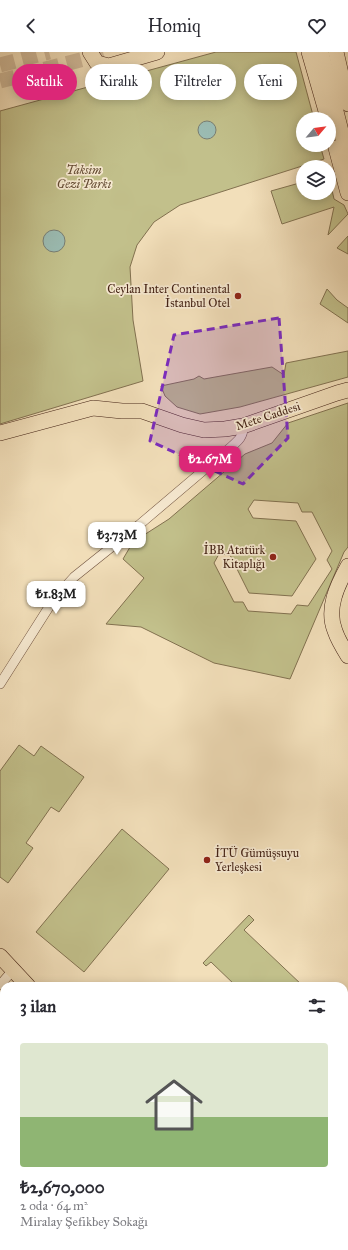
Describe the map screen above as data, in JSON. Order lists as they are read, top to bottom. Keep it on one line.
{"streets":{"main road":["Mete Caddesi"]},"parks":["Taksim Gezi Parkı"],"places":["Ceylan Inter Continental İstanbul Otel","İBB Atatürk Kitaplığı","İTÜ Gümüşsuyu Yerleşkesi"],"north":"top right","page":{"header":"Homiq","chip":["Satılık","Kiralık","Filtreler","Yeni"],"price":["₺2.67M","₺3.73M","₺1.83M"],"heading":"3 ilan","list":[{"name":"₺2,670,000","note":"2 oda · 64 m² · Miralay Şefikbey Sokağı"}]}}
